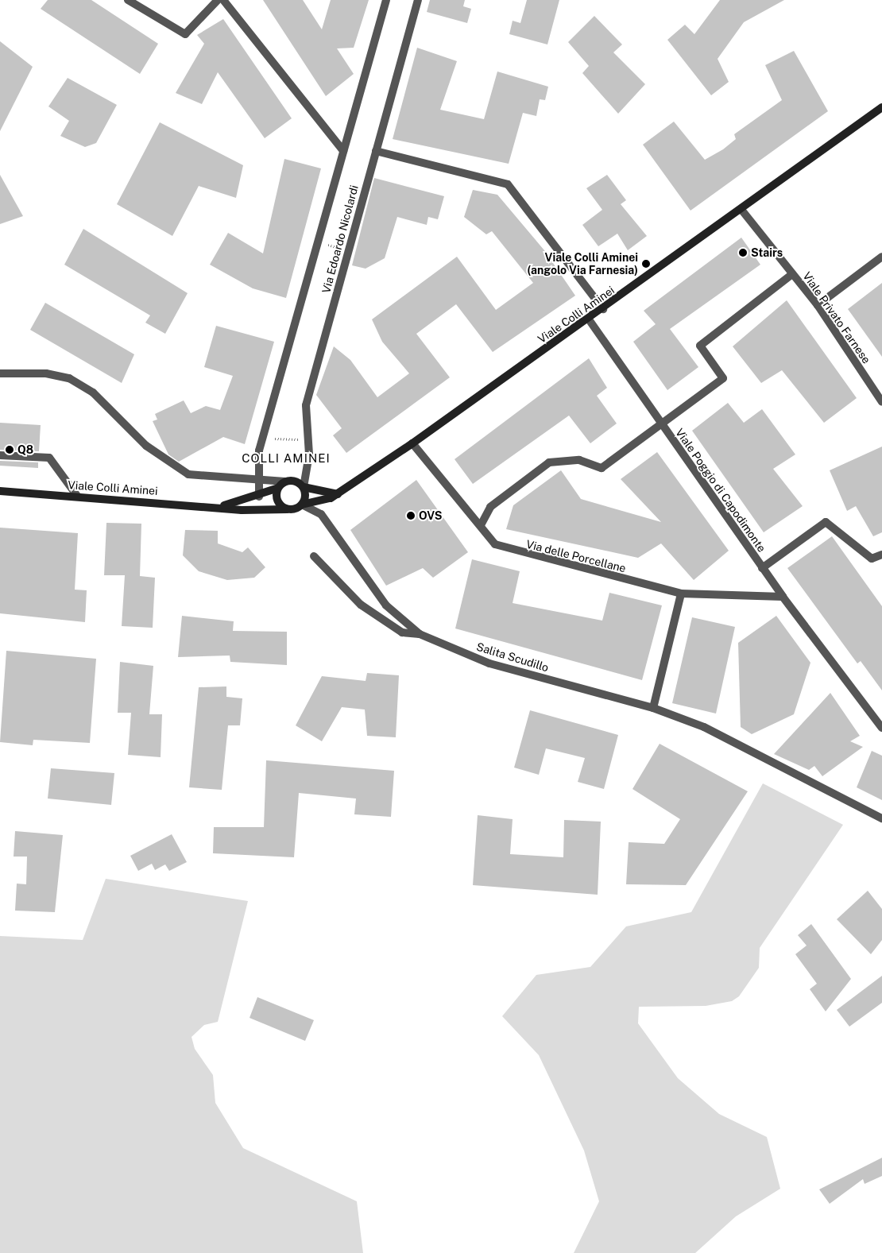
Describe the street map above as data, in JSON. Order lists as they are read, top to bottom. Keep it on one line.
{"streets":{"main road":["Viale Colli Aminei"],"street":["Via Edoardo Nicolardi","Viale Privato Farnese","Viale Poggio di Capodimonte","Via delle Porcellane","Salita Scudillo"]},"crossings":[["Via Edoardo Nicolardi","Viale Colli Aminei"],["Via Edoardo Nicolardi","Salita Scudillo"],["Viale Colli Aminei","Viale Privato Farnese"],["Viale Colli Aminei","Viale Poggio di Capodimonte"],["Viale Colli Aminei","Via delle Porcellane"],["Viale Colli Aminei","Salita Scudillo"],["Viale Poggio di Capodimonte","Via delle Porcellane"]],"districts":["COLLI AMINEI"],"places":["Stairs","Viale Colli Aminei (angolo Via Farnesia)","Q8","OVS"]}
